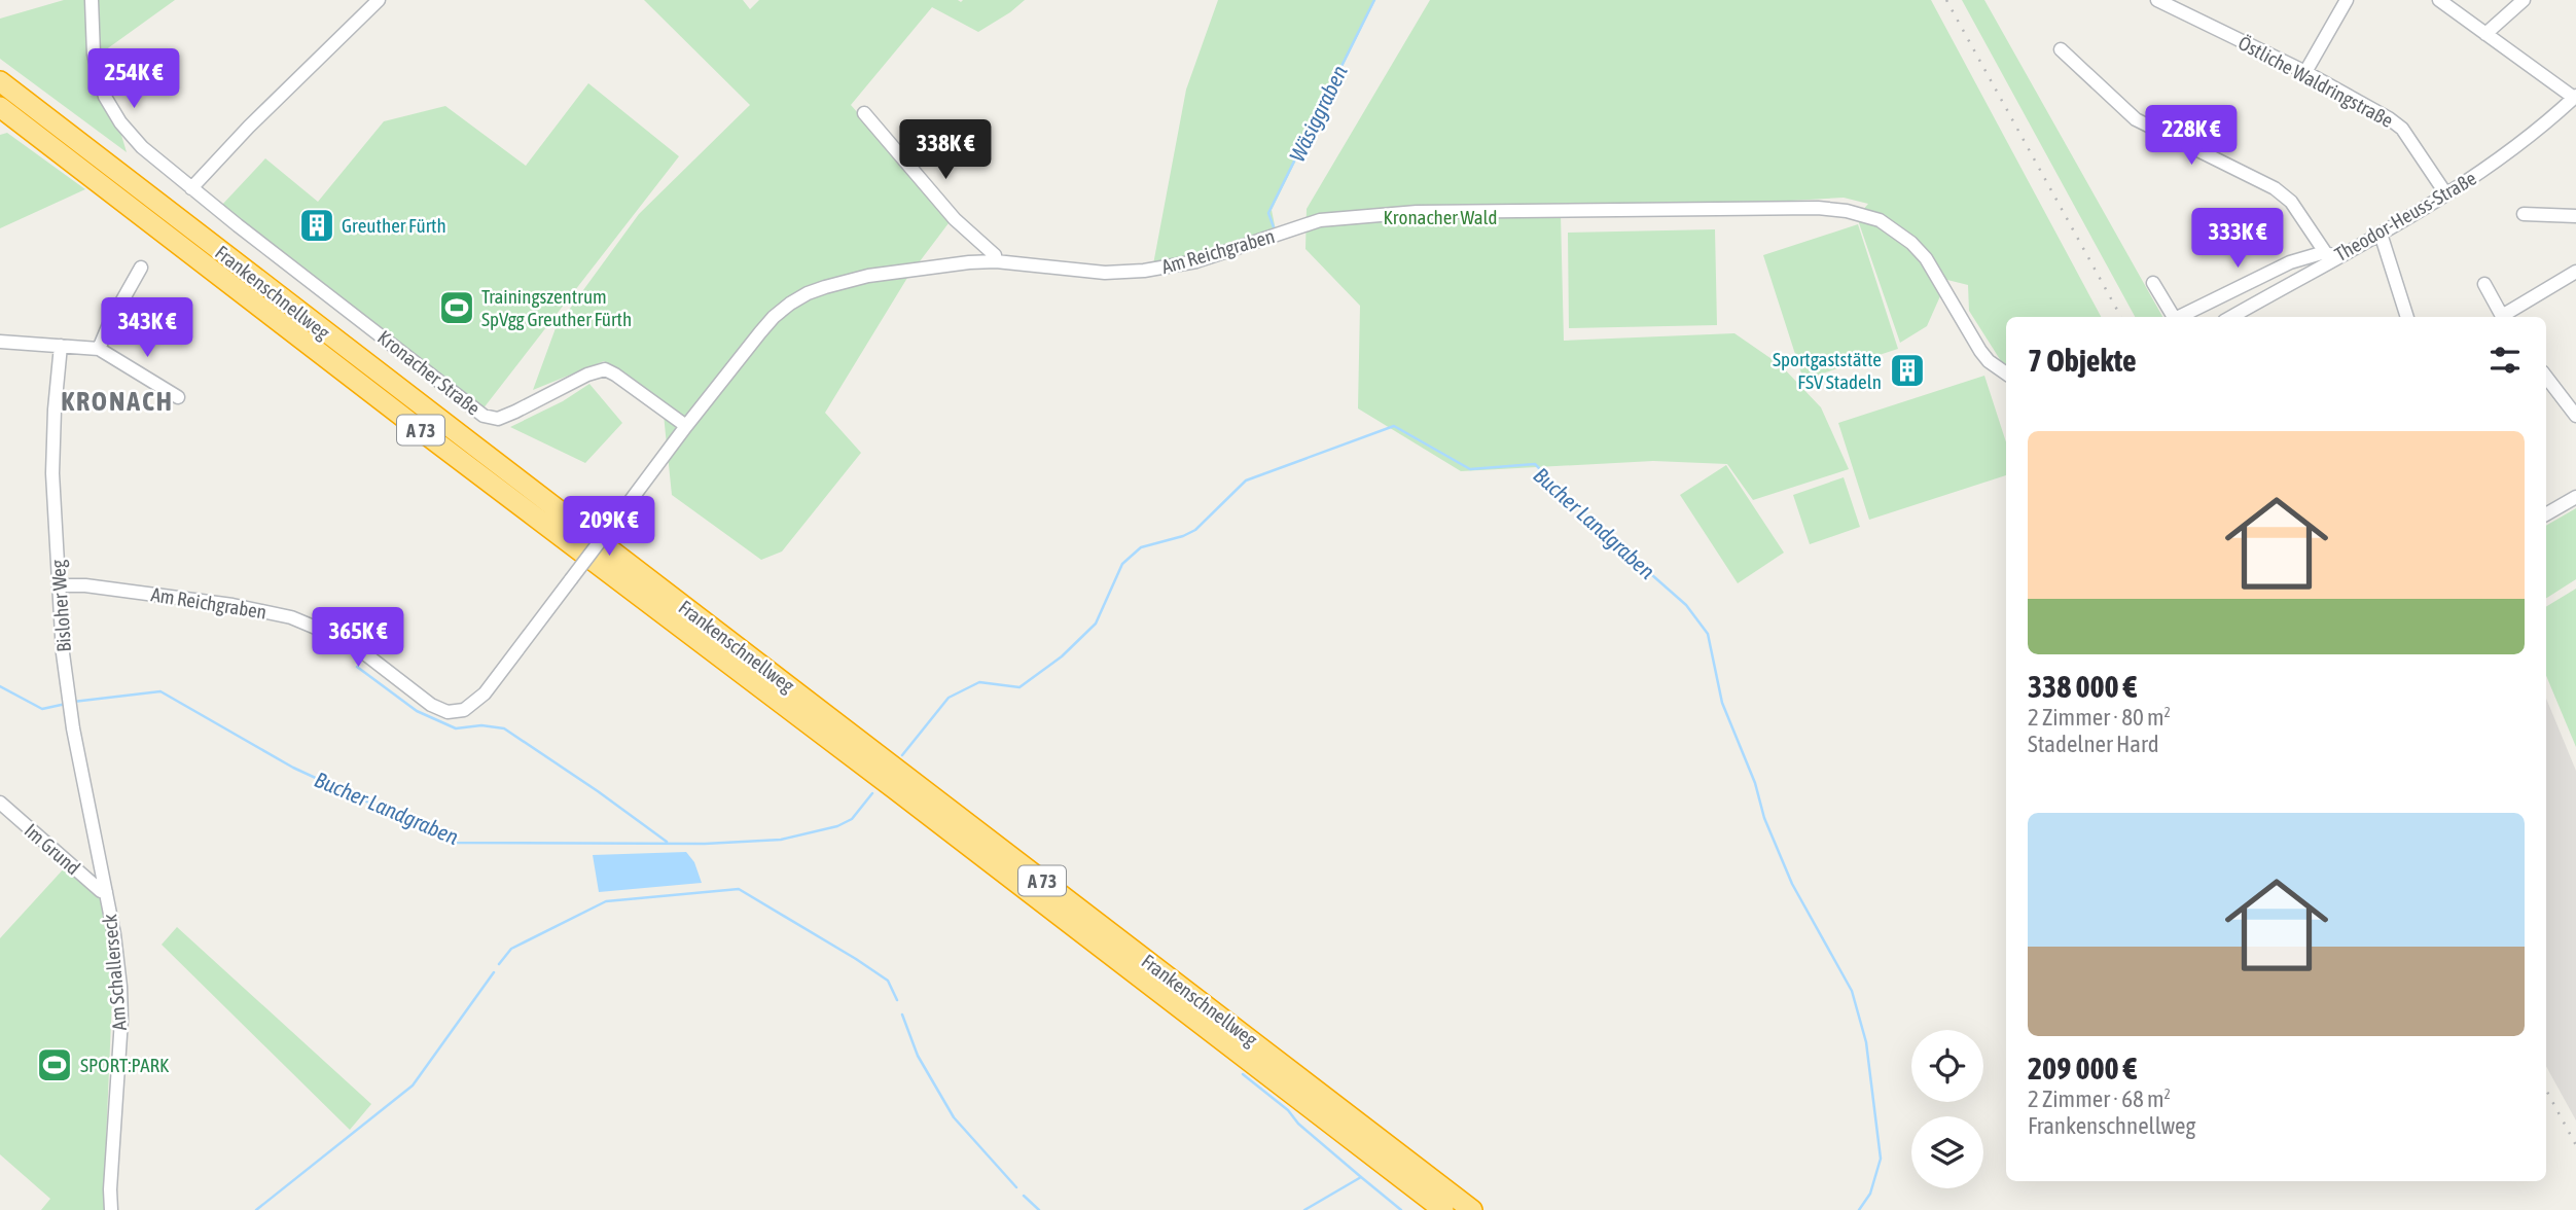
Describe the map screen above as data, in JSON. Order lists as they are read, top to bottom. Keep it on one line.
{"streets":{"highway":["Frankenschnellweg","A 73"],"street":["Östliche Waldringstraße","Theodor-Heuss-Straße","Am Reichgraben","Kronacher Straße","Bisloher Weg","Im Grund","Am Schallerseck"]},"crossings":[["Östliche Waldringstraße","Theodor-Heuss-Straße"],["Am Reichgraben","Kronacher Straße"],["Am Reichgraben","Bisloher Weg"],["Bisloher Weg","Am Schallerseck"],["Im Grund","Am Schallerseck"]],"districts":["KRONACH"],"water":["Wäsiggraben","Bucher Landgraben"],"parks":["Kronacher Wald"],"places":{"building":["Greuther Fürth","Sportgaststätte FSV Stadeln"],"sports":["Trainingszentrum SpVgg Greuther Fürth","SPORT:PARK"]},"page":{"price":["254K €","228K €","338K €","333K €","343K €","209K €","365K €"],"heading":"7 Objekte","list":[{"name":"338 000 €","note":"2 Zimmer · 80 m² · Stadelner Hard"},{"name":"209 000 €","note":"2 Zimmer · 68 m² · Frankenschnellweg"}]}}
